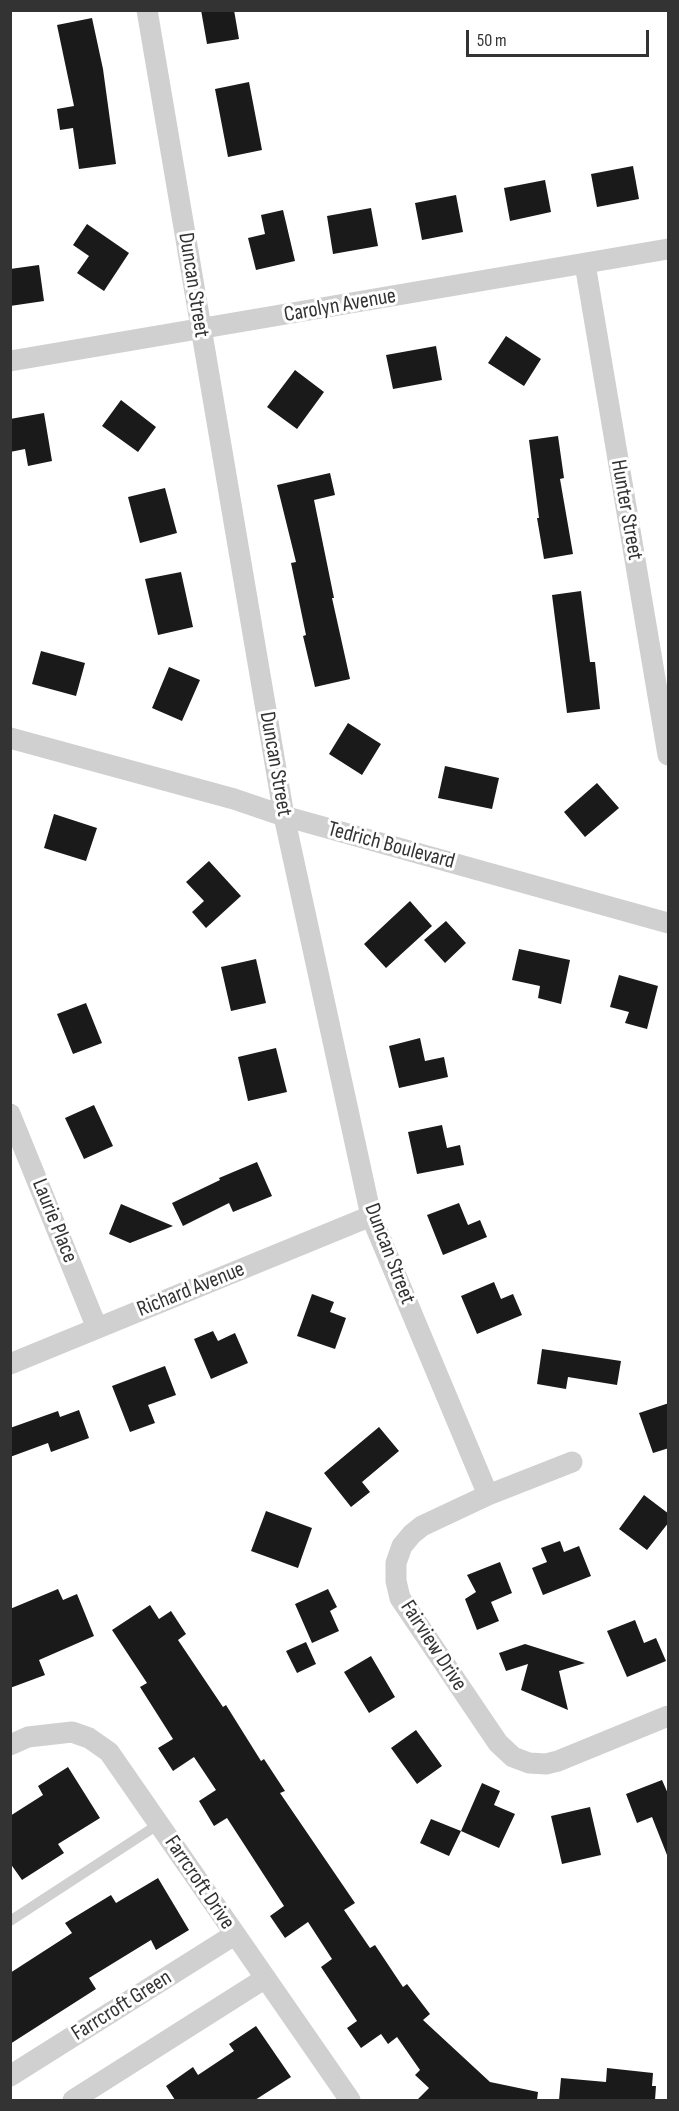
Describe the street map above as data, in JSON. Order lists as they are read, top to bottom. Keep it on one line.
{"streets":{"street":["Duncan Street","Carolyn Avenue","Hunter Street","Tedrich Boulevard","Laurie Place","Richard Avenue","Fairview Drive","Farrcroft Drive","Farrcroft Green"]},"crossings":[["Duncan Street","Carolyn Avenue"],["Duncan Street","Tedrich Boulevard"],["Duncan Street","Richard Avenue"],["Duncan Street","Fairview Drive"],["Carolyn Avenue","Hunter Street"],["Laurie Place","Richard Avenue"],["Farrcroft Drive","Farrcroft Green"]],"scale_bar":"50 m"}
